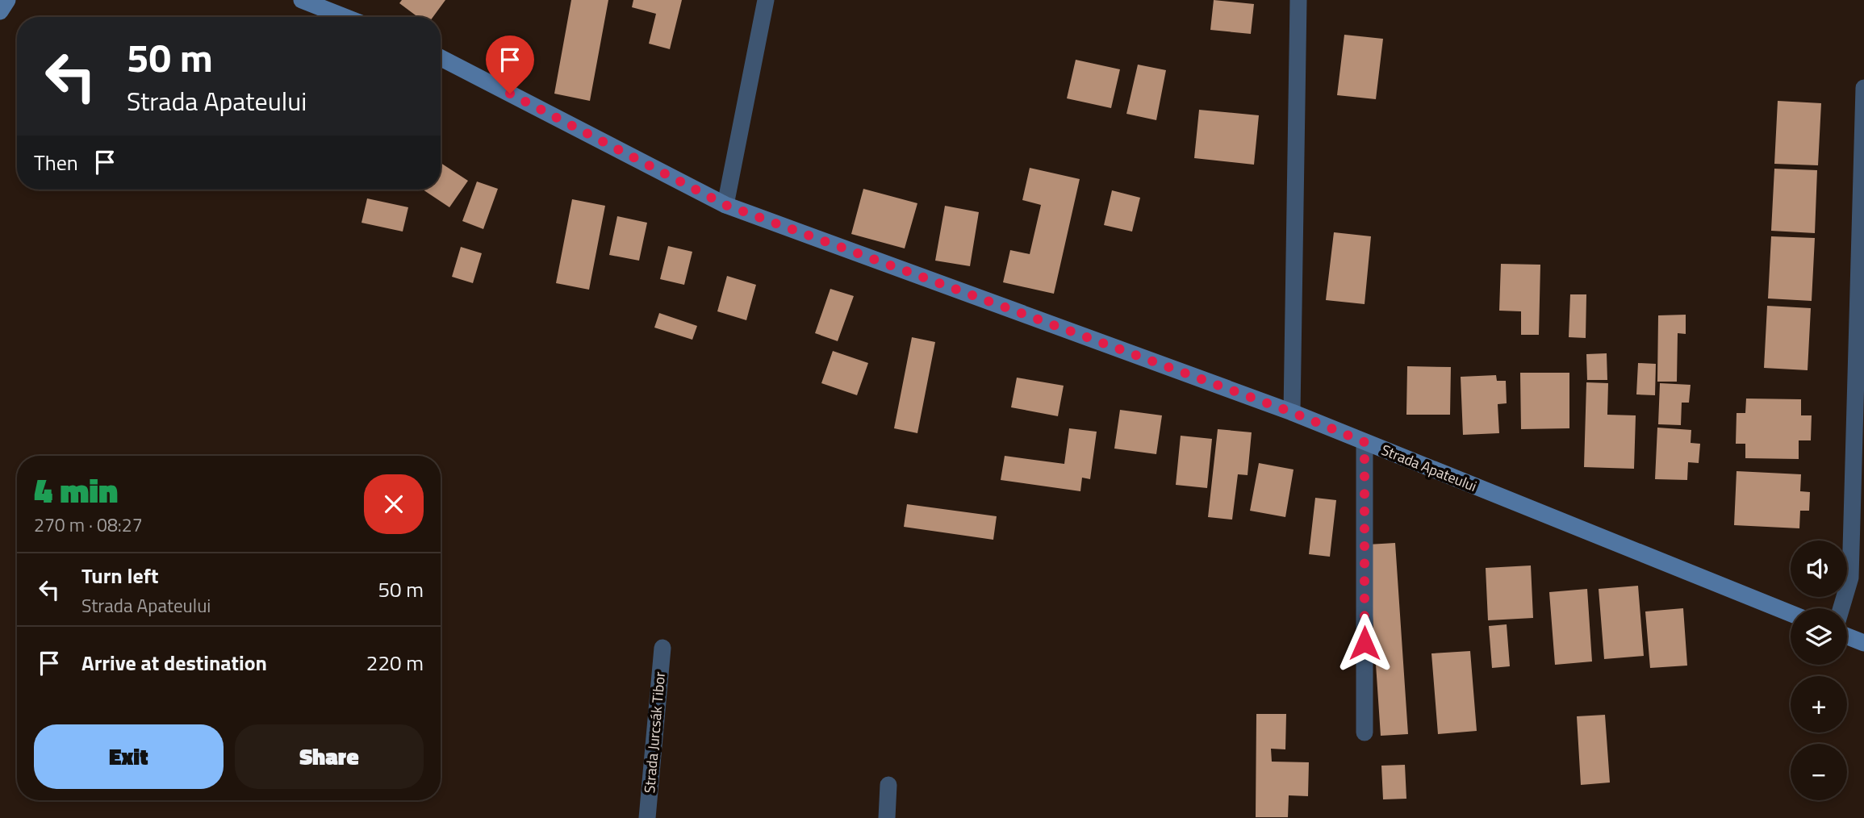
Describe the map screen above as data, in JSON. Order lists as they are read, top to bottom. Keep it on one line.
{"streets":{"street":["Strada Apateului","Strada Jurcsák Tibor"]},"page":{"turn":["50 m","Strada Apateului"],"then":"Then","heading":["4 min","270 m · 08:27"],"map_buttons":["+","−"],"list":[{"name":"Turn left","note":"Strada Apateului","value":"50 m"},{"name":"Arrive at destination","value":"220 m"}],"buttons":["Exit","Share"]}}
